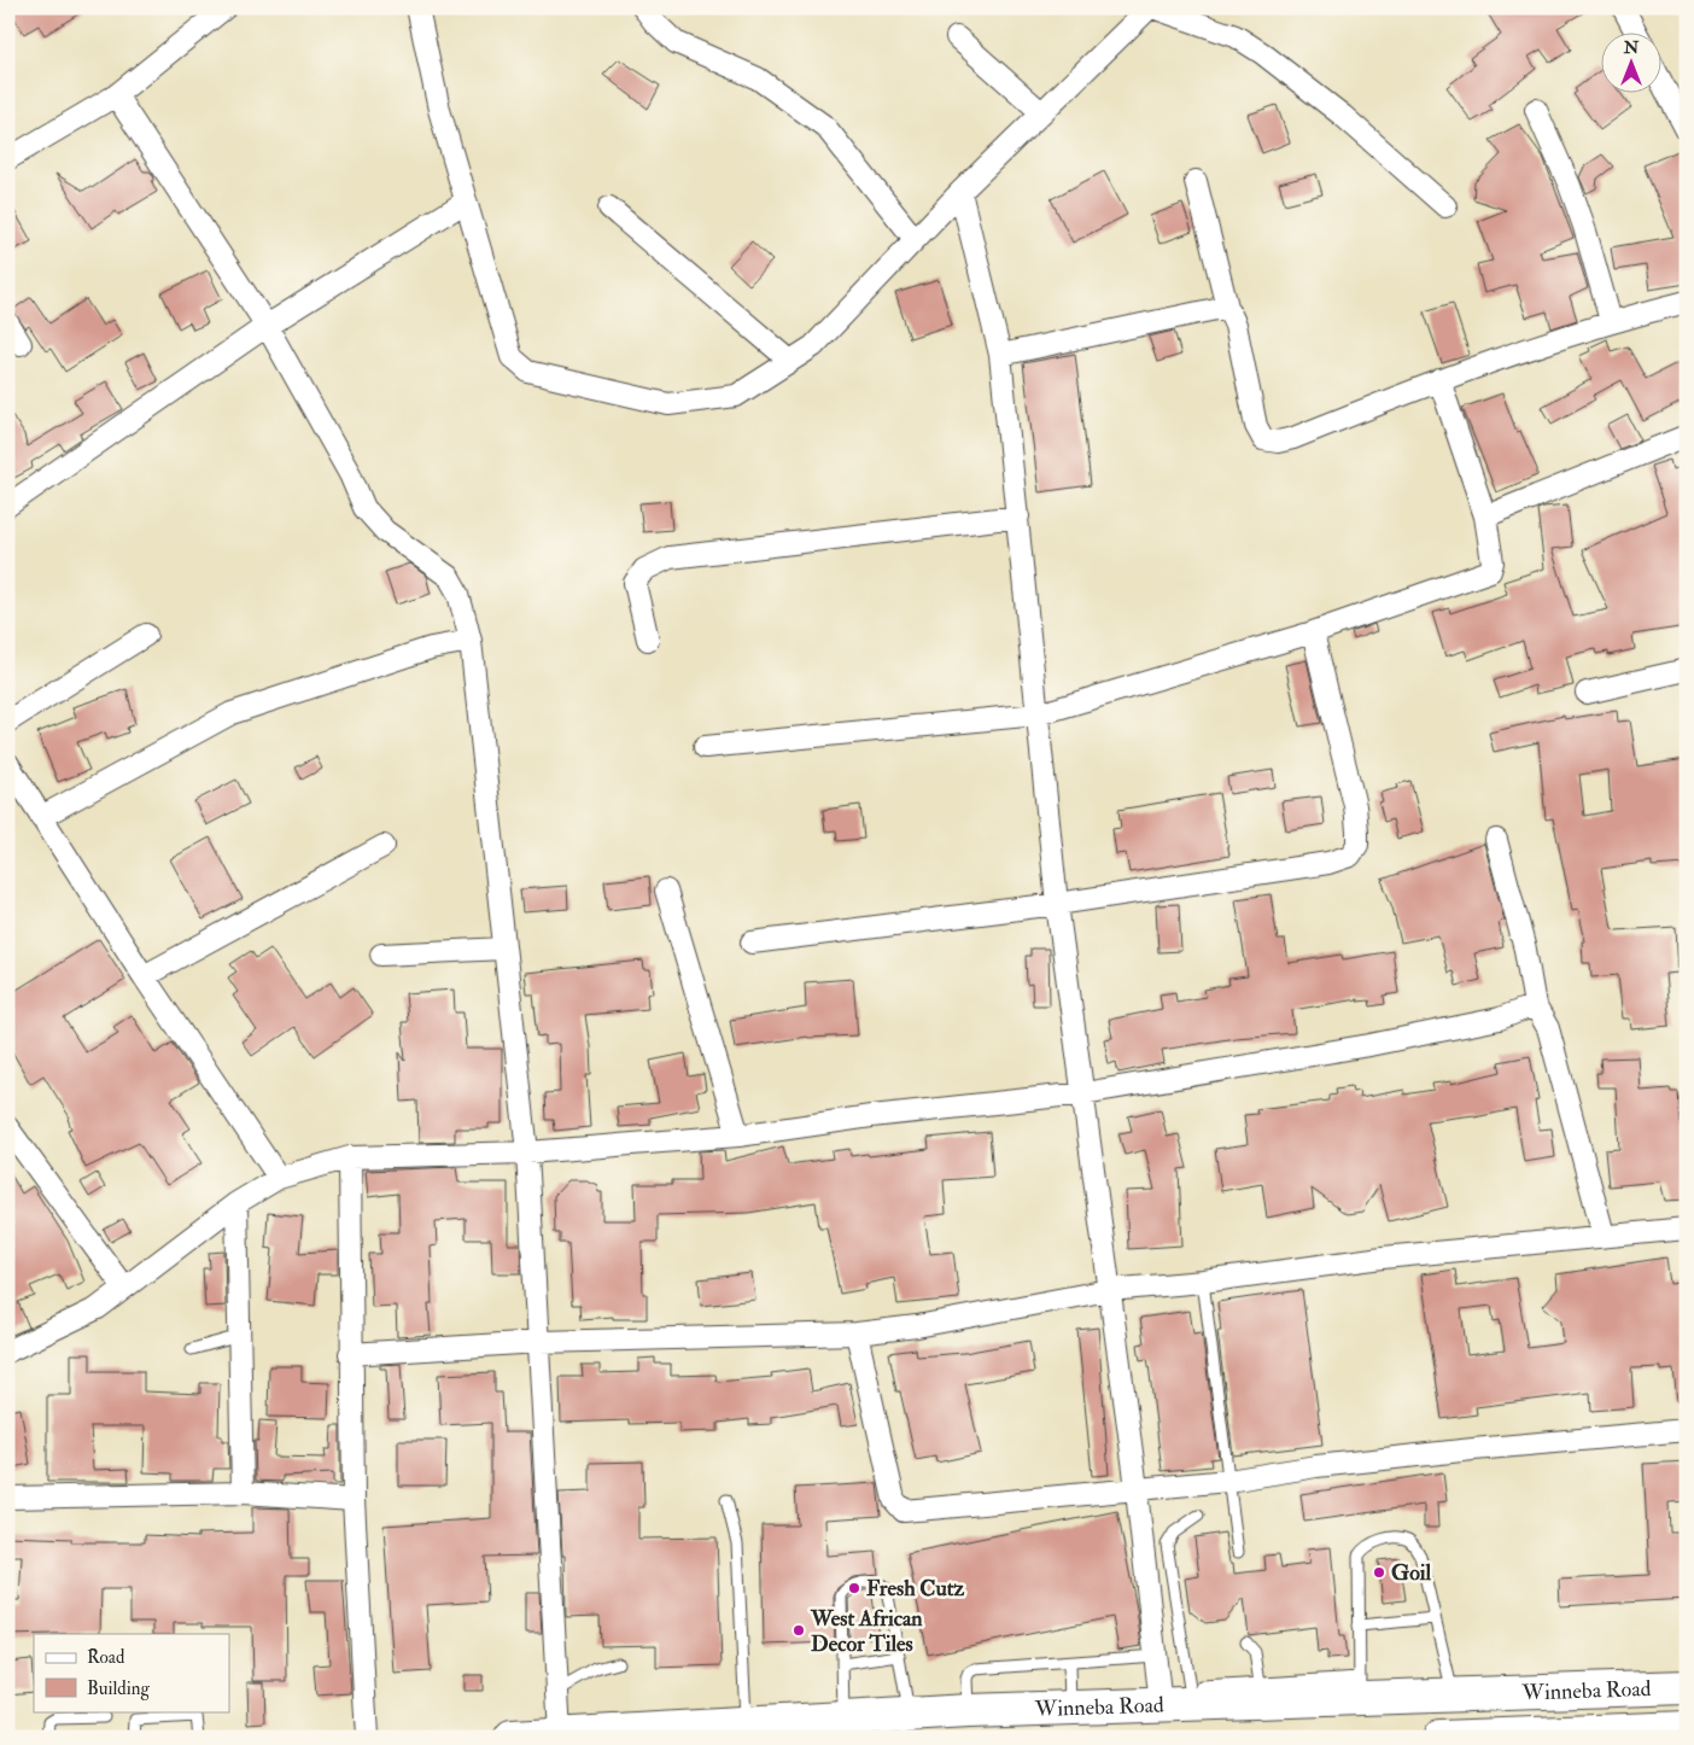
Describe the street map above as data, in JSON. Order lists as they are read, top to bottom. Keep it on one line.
{"streets":{"highway":["Winneba Road"]},"places":["Goil","Fresh Cutz","West African Decor Tiles"],"legend":["Road","Building"],"north":"top"}
